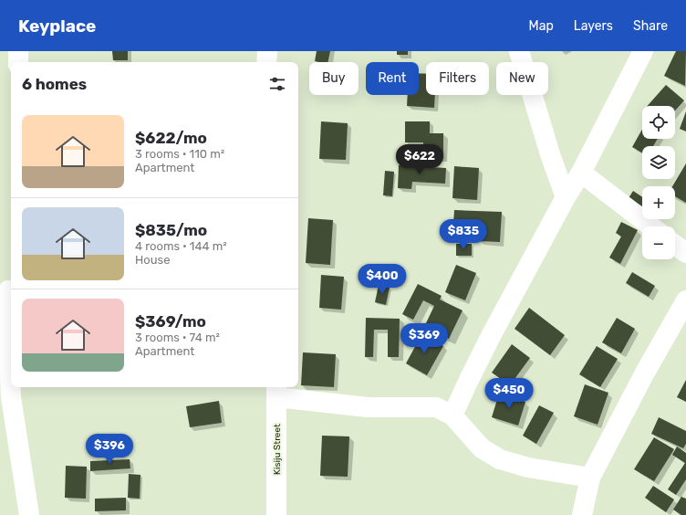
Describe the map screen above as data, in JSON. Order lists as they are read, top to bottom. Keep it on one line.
{"streets":{"street":["Kisiju Street"]},"page":{"header":"Keyplace","nav":["Map","Layers","Share"],"chip":["Buy","Rent","Filters","New"],"heading":"6 homes","map_buttons":["+","−"],"list":[{"name":"$622/mo","note":"3 rooms · 110 m² · Apartment"},{"name":"$835/mo","note":"4 rooms · 144 m² · House"},{"name":"$369/mo","note":"3 rooms · 74 m² · Apartment"}],"price":["$622","$835","$400","$369","$450","$396"]}}
